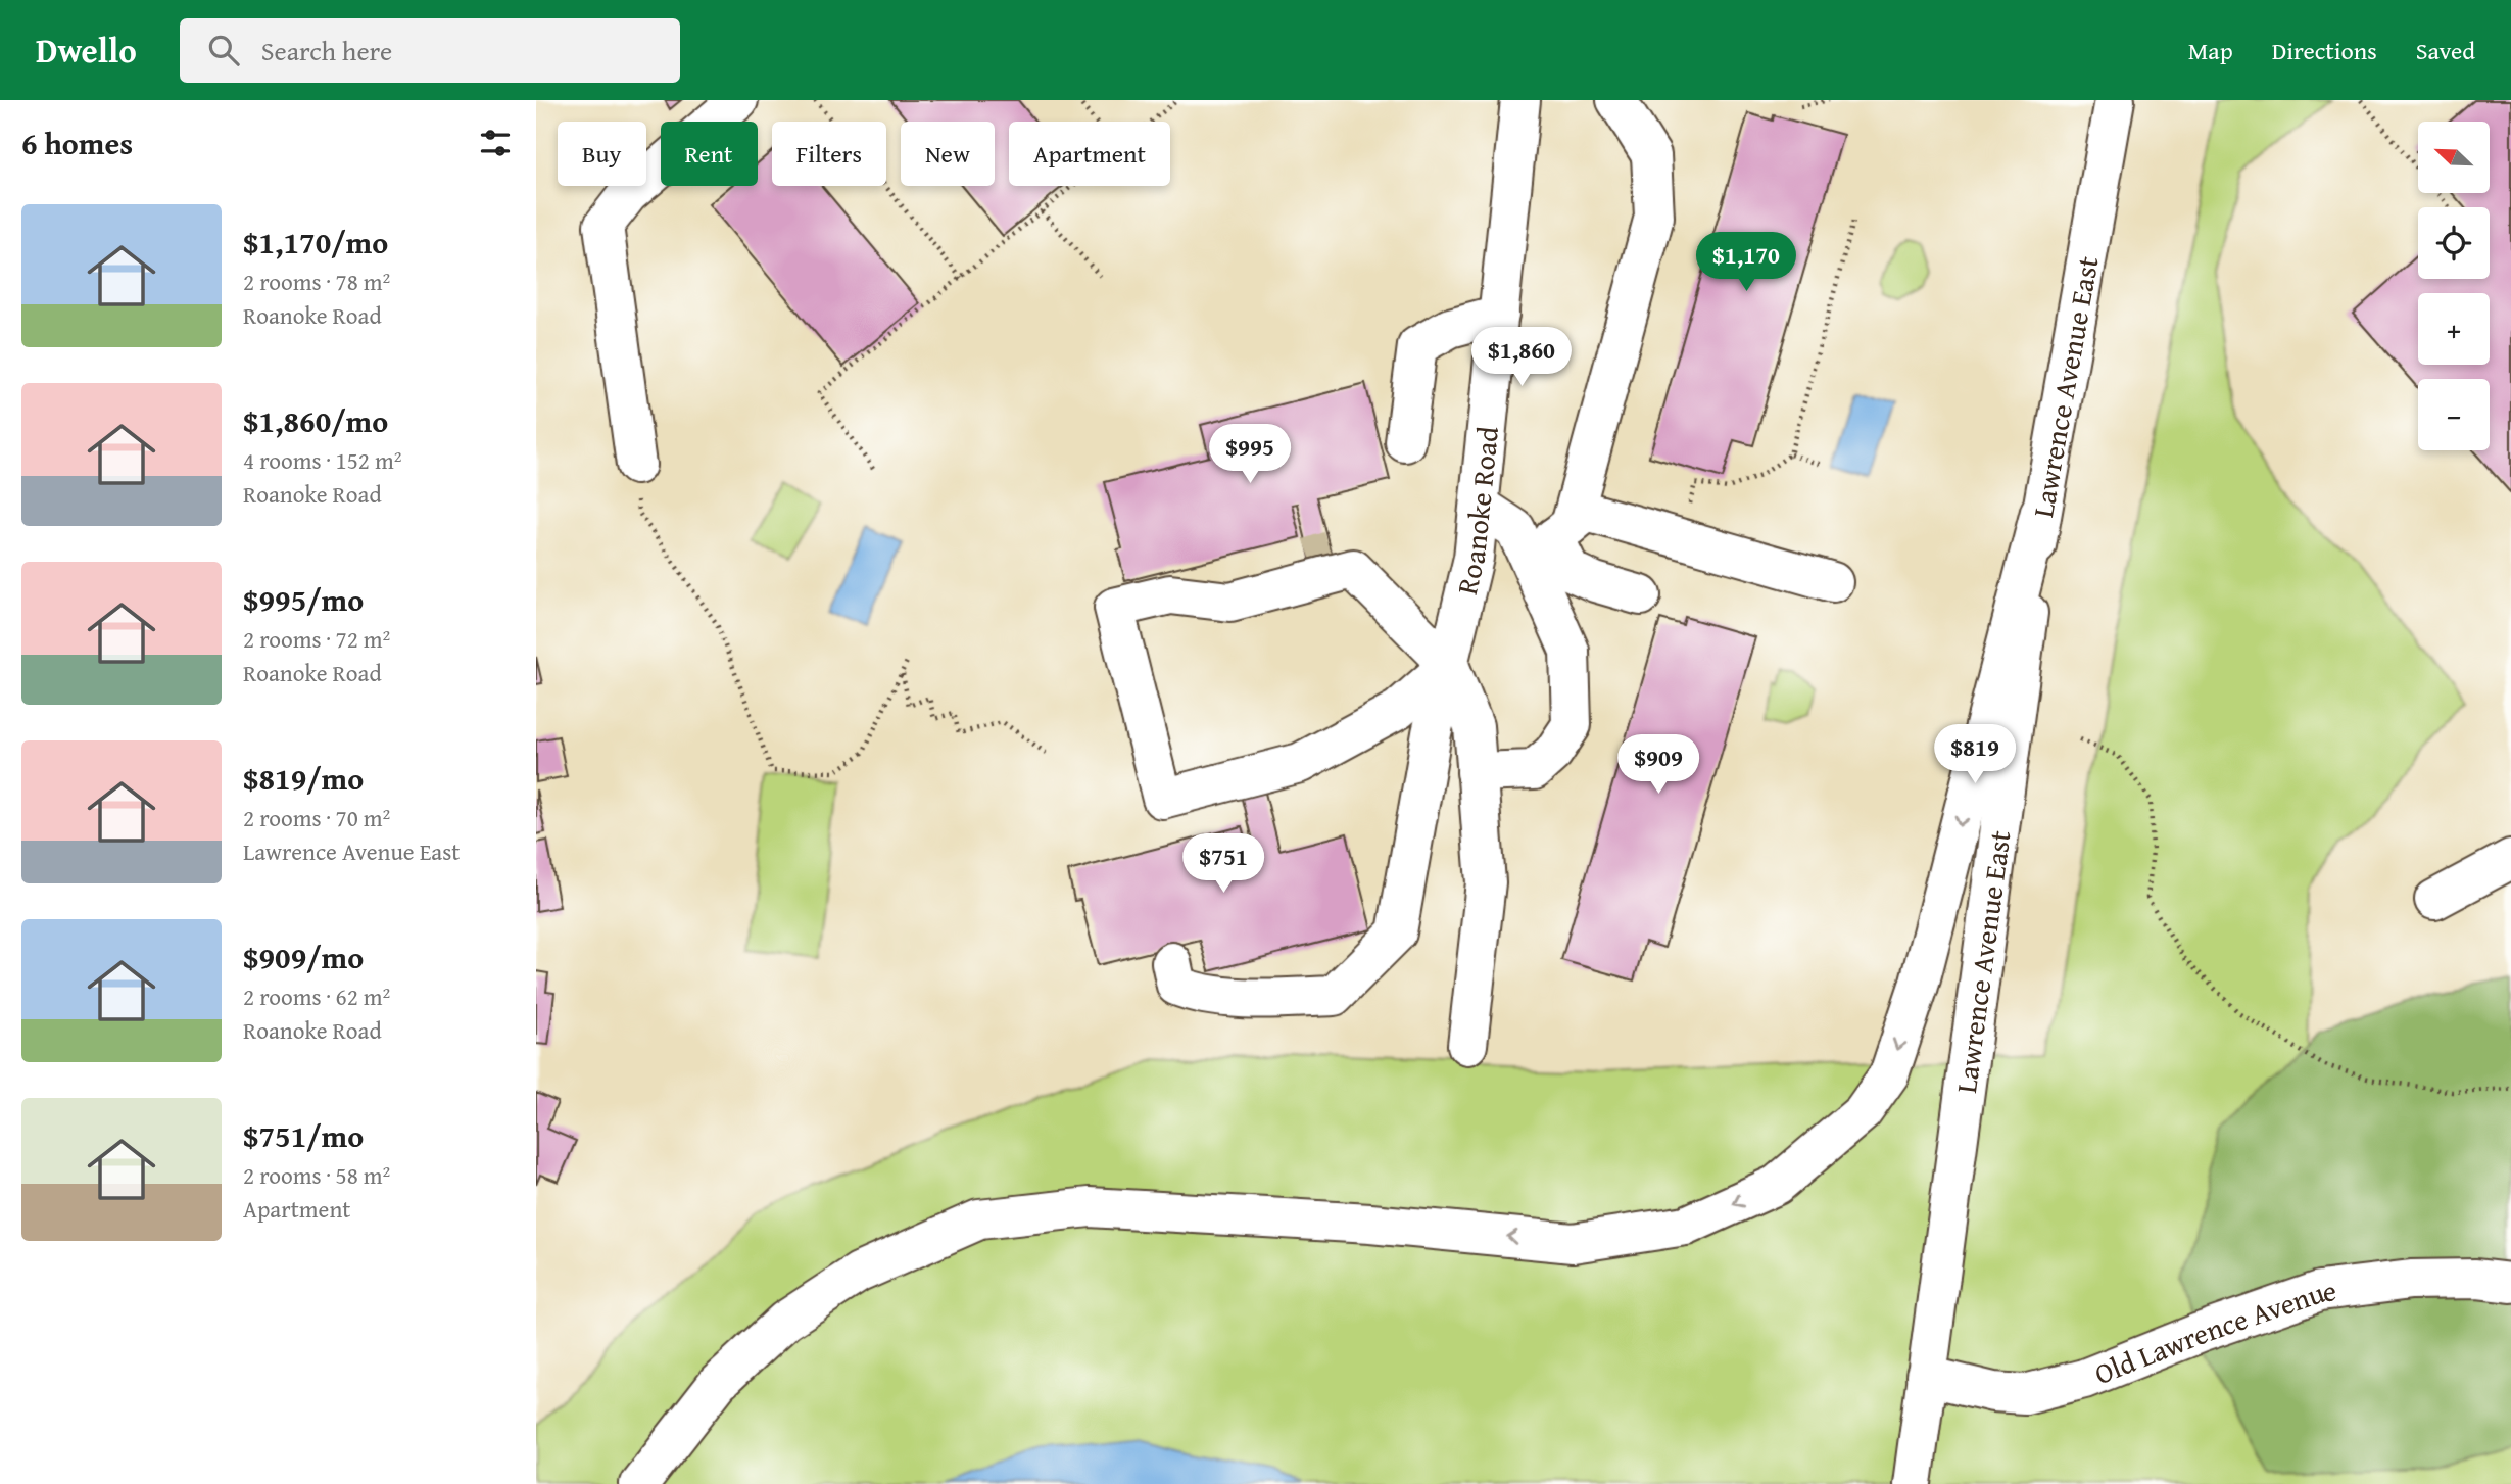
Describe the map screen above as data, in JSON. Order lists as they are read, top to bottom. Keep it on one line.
{"streets":{"main road":["Lawrence Avenue East","Roanoke Road","Old Lawrence Avenue"]},"crossings":[["Lawrence Avenue East","Old Lawrence Avenue"]],"north":"top left","page":{"header":"Dwello","search":"Search here","nav":["Map","Directions","Saved"],"heading":"6 homes","map_buttons":["+","−"],"chip":["Buy","Rent","Filters","New","Apartment"],"list":[{"name":"$1,170/mo","note":"2 rooms · 78 m² · Roanoke Road"},{"name":"$1,860/mo","note":"4 rooms · 152 m² · Roanoke Road"},{"name":"$995/mo","note":"2 rooms · 72 m² · Roanoke Road"},{"name":"$819/mo","note":"2 rooms · 70 m² · Lawrence Avenue East"},{"name":"$909/mo","note":"2 rooms · 62 m² · Roanoke Road"},{"name":"$751/mo","note":"2 rooms · 58 m² · Apartment"}],"price":["$1,170","$1,860","$995","$819","$909","$751"]}}
